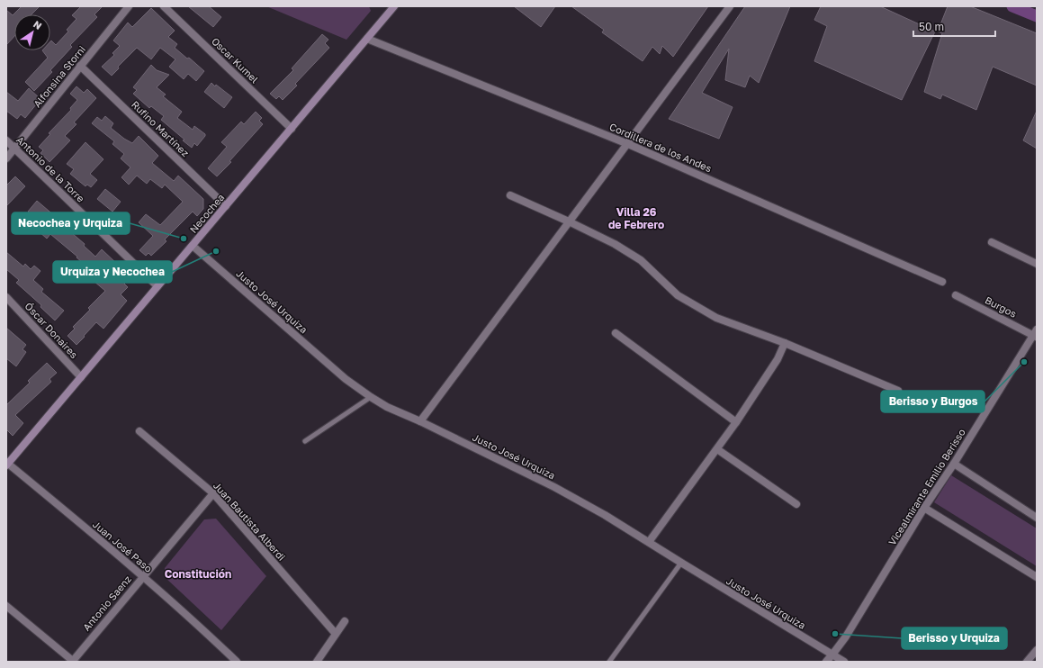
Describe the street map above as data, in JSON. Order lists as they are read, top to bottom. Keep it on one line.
{"streets":{"main road":["Necochea"],"street":["Oscar Kumel","Alfonsina Storni","Rufino Martínez","Cordillera de los Andes","Antonio de la Torre","Justo José Urquiza","Burgos","Óscar Donaires","Vicealmirante Emilio Berisso","Juan Bautista Alberdi","Juan José Paso","Antonio Saenz"]},"crossings":[["Oscar Kumel","Necochea"],["Alfonsina Storni","Rufino Martínez"],["Alfonsina Storni","Antonio de la Torre"],["Rufino Martínez","Necochea"],["Cordillera de los Andes","Necochea"],["Antonio de la Torre","Necochea"],["Necochea","Justo José Urquiza"],["Necochea","Óscar Donaires"],["Necochea","Juan José Paso"],["Justo José Urquiza","Vicealmirante Emilio Berisso"],["Burgos","Vicealmirante Emilio Berisso"],["Juan Bautista Alberdi","Antonio Saenz"],["Juan José Paso","Antonio Saenz"]],"districts":["Villa 26 de Febrero","Constitución"],"places":["Necochea y Urquiza","Urquiza y Necochea","Berisso y Burgos","Berisso y Urquiza"],"scale_bar":"50 m","north":"top right"}
